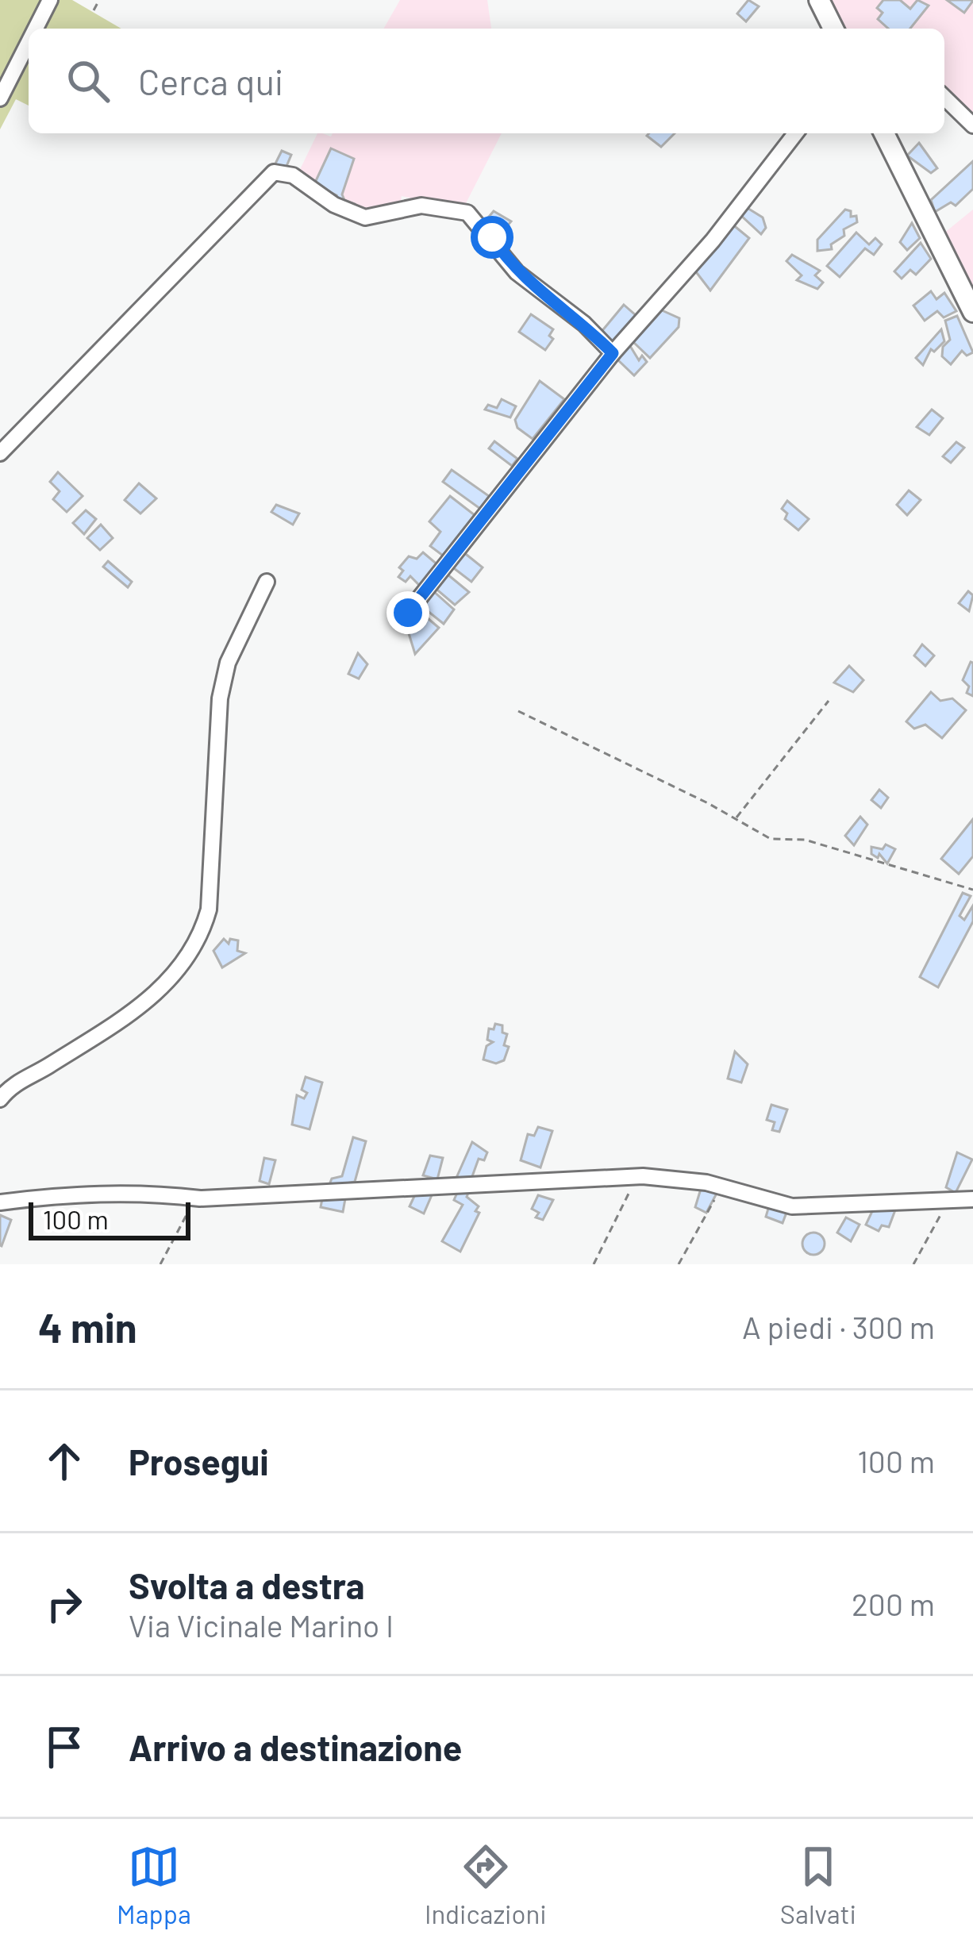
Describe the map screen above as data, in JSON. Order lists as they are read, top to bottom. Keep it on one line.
{"scale_bar":"100 m","page":{"search":"Cerca qui","scale":"100 m","heading":["4 min","A piedi · 300 m"],"list":[["Prosegui","100 m"],["Svolta a destra","Via Vicinale Marino I","200 m"],"Arrivo a destinazione"],"nav":["Mappa","Indicazioni","Salvati"]}}
